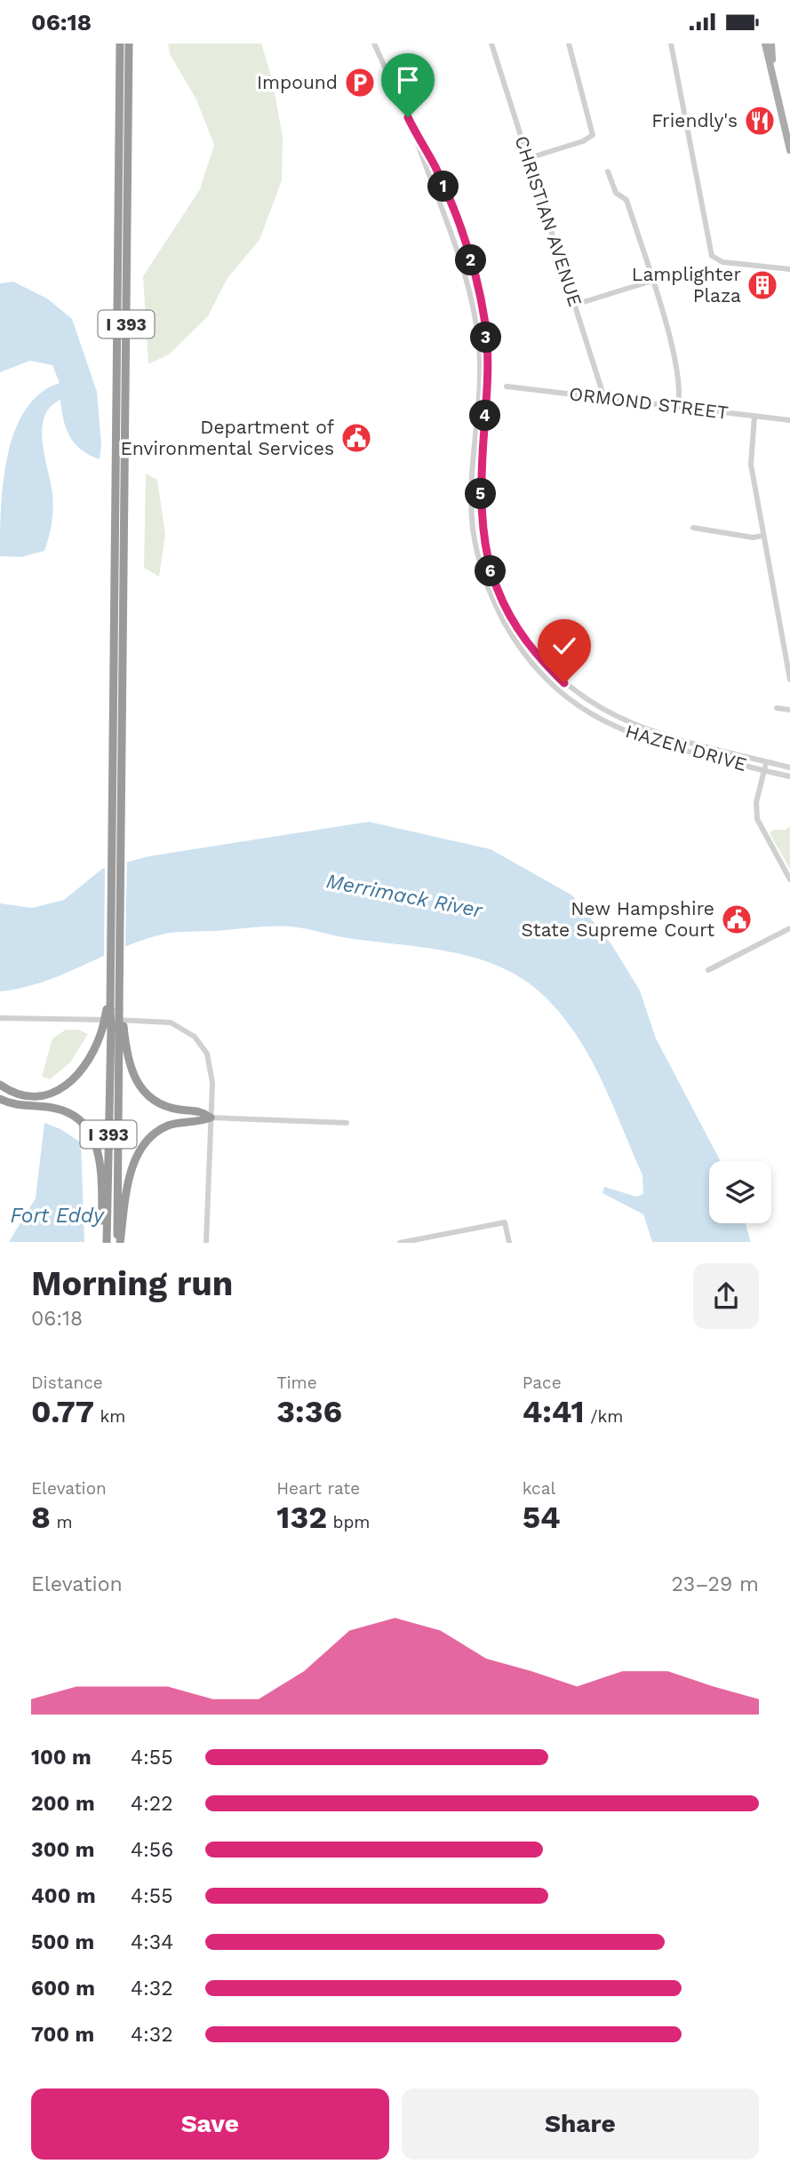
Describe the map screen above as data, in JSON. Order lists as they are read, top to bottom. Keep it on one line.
{"streets":{"highway":["I 393"],"street":["CHRISTIAN AVENUE","ORMOND STREET","HAZEN DRIVE"]},"crossings":[["CHRISTIAN AVENUE","ORMOND STREET"]],"water":["Merrimack River","Fort Eddy"],"places":{"parking":["Impound"],"restaurant":["Friendly's"],"building":["Lamplighter Plaza"],"public building":["Department of Environmental Services","New Hampshire State Supreme Court"]},"page":{"status":"06:18","pins":["1","2","3","4","5","6"],"heading":["Morning run","06:18"],"stats":[["Distance","0.77 km"],["Time","3:36"],["Pace","4:41 /km"],["Elevation","8 m"],["Heart rate","132 bpm"],["kcal","54"]],"chart":["Elevation","23–29 m"],"list":[{"name":"100 m","note":"4:55"},{"name":"200 m","note":"4:22"},{"name":"300 m","note":"4:56"},{"name":"400 m","note":"4:55"},{"name":"500 m","note":"4:34"},{"name":"600 m","note":"4:32"},{"name":"700 m","note":"4:32"}],"buttons":["Save","Share"]}}
